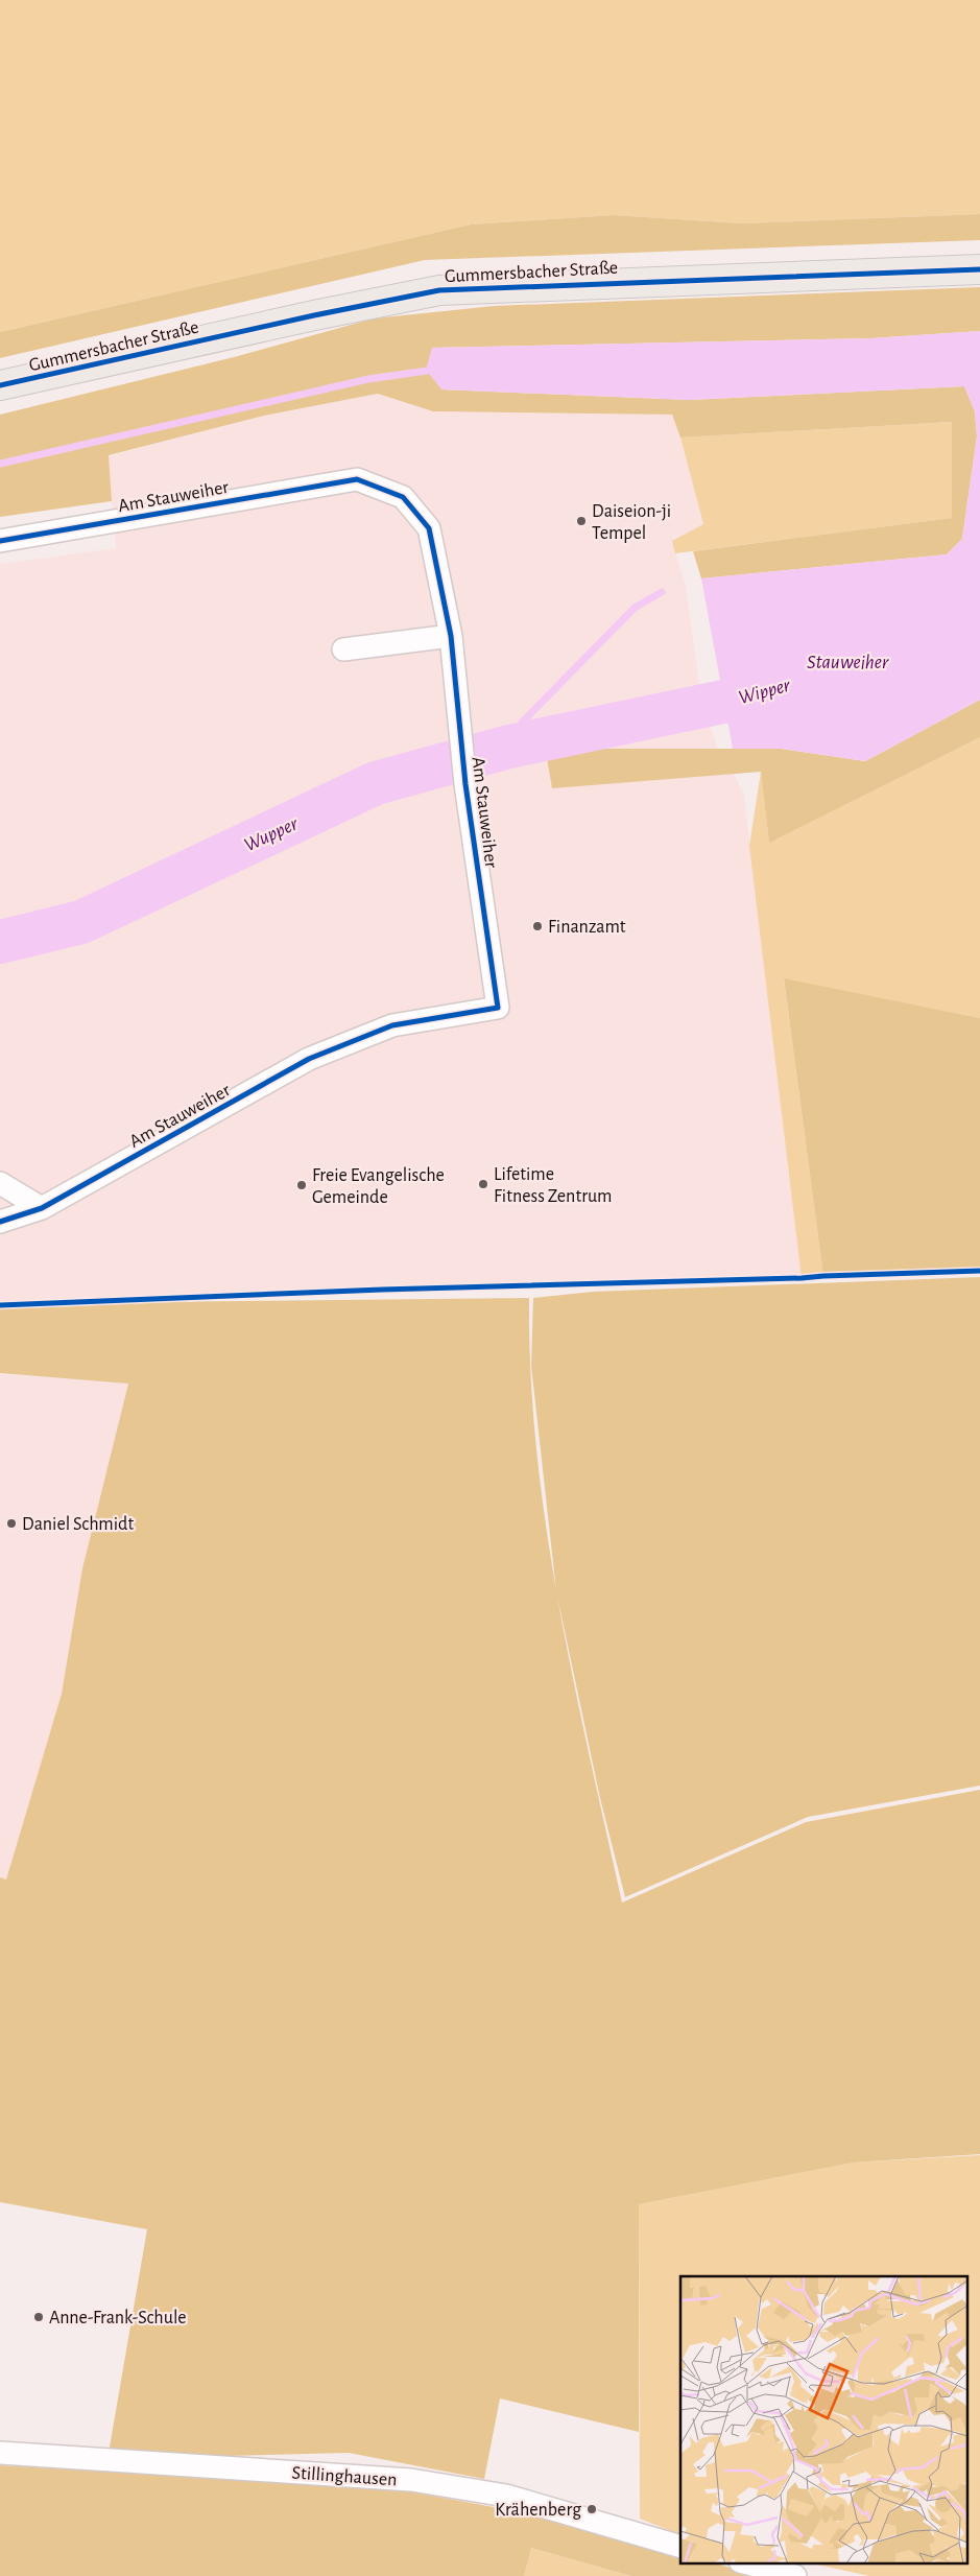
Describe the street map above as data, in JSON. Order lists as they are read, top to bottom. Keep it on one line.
{"streets":{"main road":["Gummersbacher Straße"],"street":["Am Stauweiher","Stillinghausen"]},"water":["Stauweiher","Wipper","Wupper"],"places":["Daiseion-ji Tempel","Finanzamt","Lifetime Fitness Zentrum","Freie Evangelische Gemeinde","Daniel Schmidt","Anne-Frank-Schule","Krähenberg"]}
